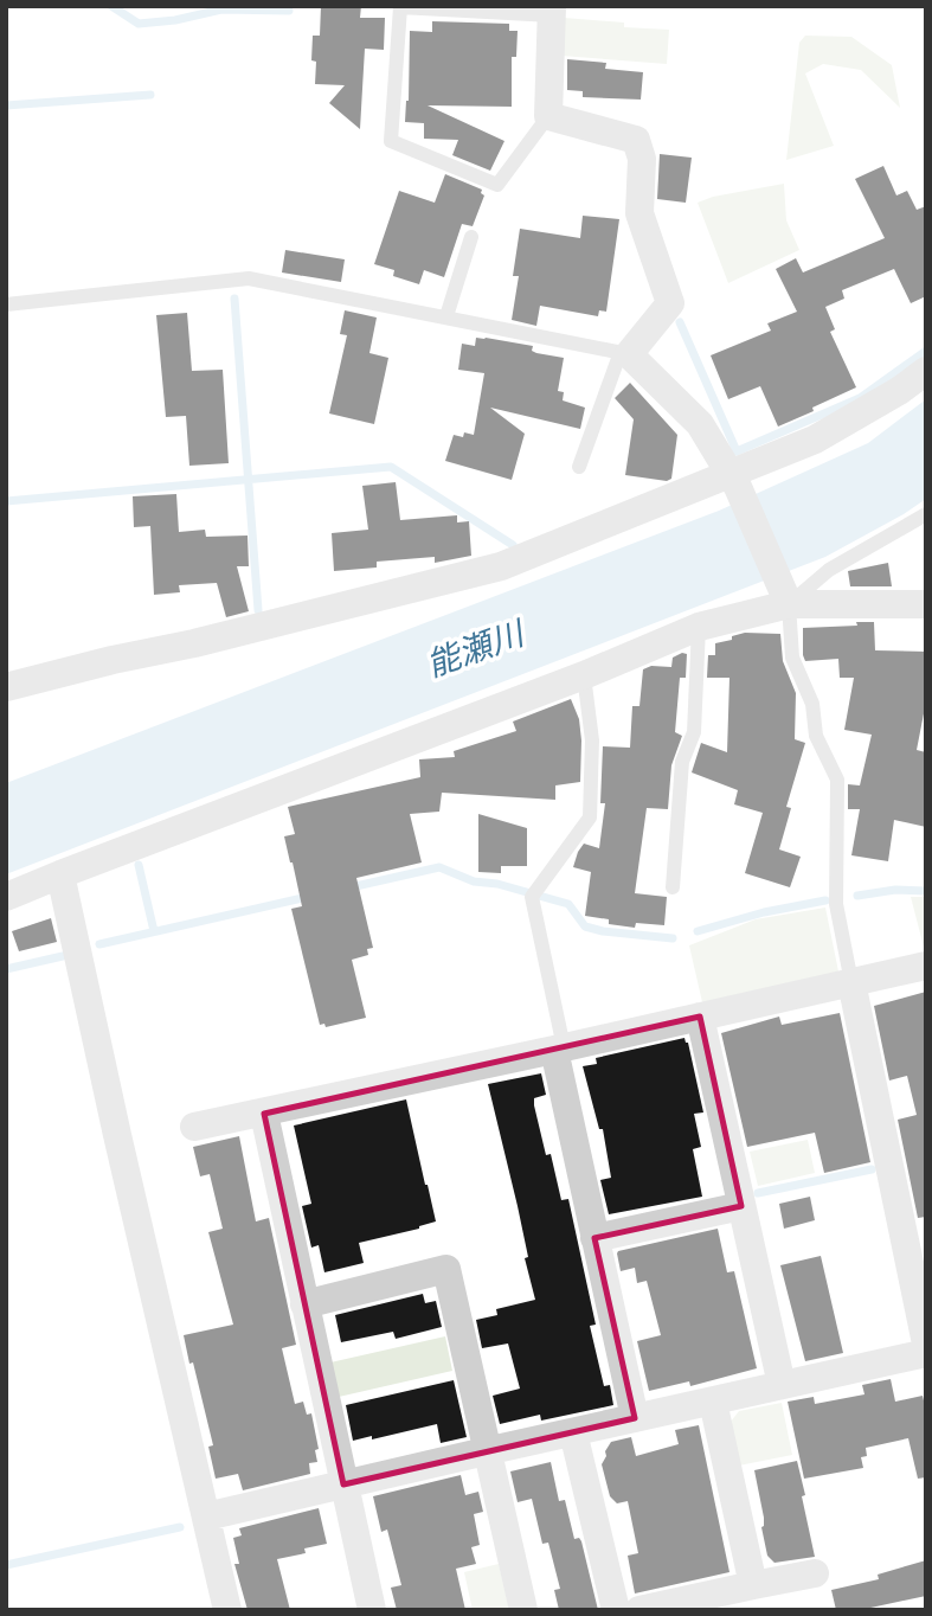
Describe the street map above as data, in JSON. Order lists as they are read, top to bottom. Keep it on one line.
{"water":["能瀬川"]}
